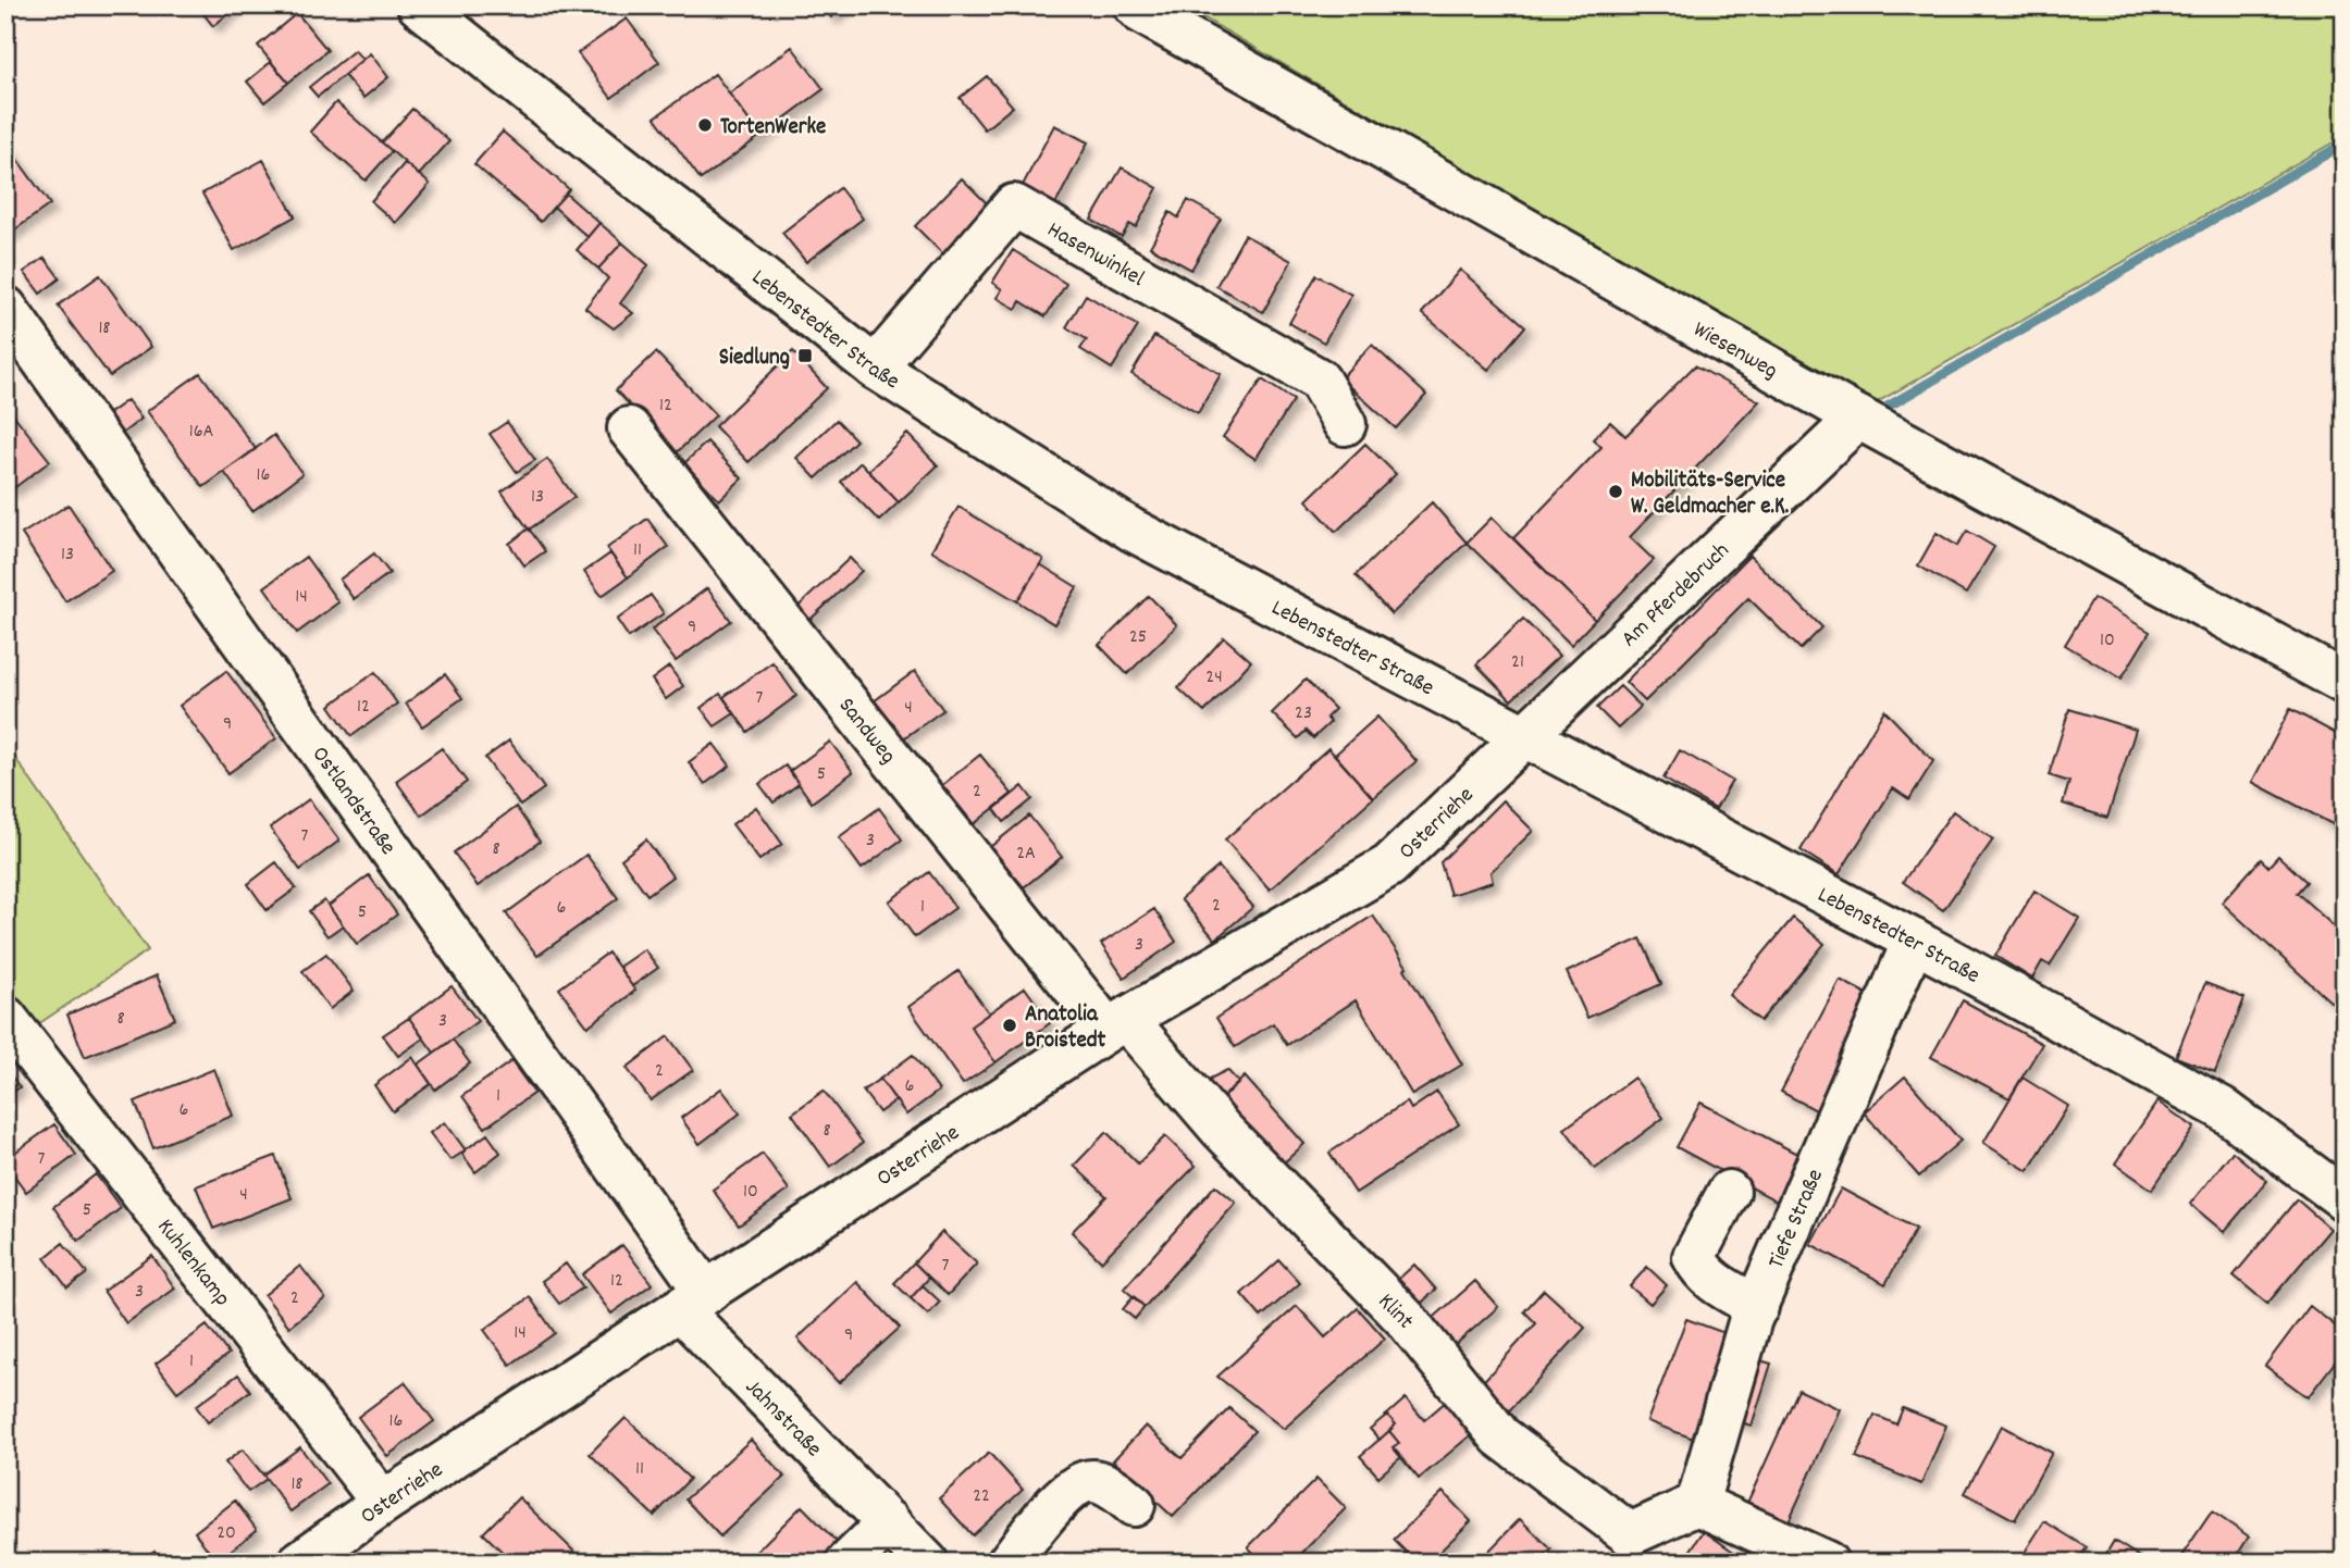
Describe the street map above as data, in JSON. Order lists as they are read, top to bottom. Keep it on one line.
{"streets":{"street":["Hasenwinkel","Lebenstedter Straße","Wiesenweg","Am Pferdebruch","Sandweg","Ostlandstraße","Osterriehe","Tiefe Straße","Kuhlenkamp","Klint","Jahnstraße"]},"crossings":[["Hasenwinkel","Lebenstedter Straße"],["Lebenstedter Straße","Am Pferdebruch"],["Lebenstedter Straße","Osterriehe"],["Lebenstedter Straße","Tiefe Straße"],["Wiesenweg","Am Pferdebruch"],["Am Pferdebruch","Osterriehe"],["Sandweg","Osterriehe"],["Sandweg","Klint"],["Ostlandstraße","Osterriehe"],["Ostlandstraße","Jahnstraße"],["Osterriehe","Kuhlenkamp"],["Osterriehe","Klint"],["Osterriehe","Jahnstraße"],["Tiefe Straße","Klint"]],"places":{"other":["TortenWerke","Mobilitäts-Service W. Geldmacher e.K.","Anatolia Broistedt"],"transit":["Siedlung"]},"house_numbers":["18","12","16A","16","13","11","13","14","9","25","10","21","24","7","12","4","23","9","5","2","7","3","8","2A","2","1","6","5","3","8","3","2","6","1","6","8","7","10","4","5","7","12","3","2","14","9","1","16","11","18","22","20"]}
